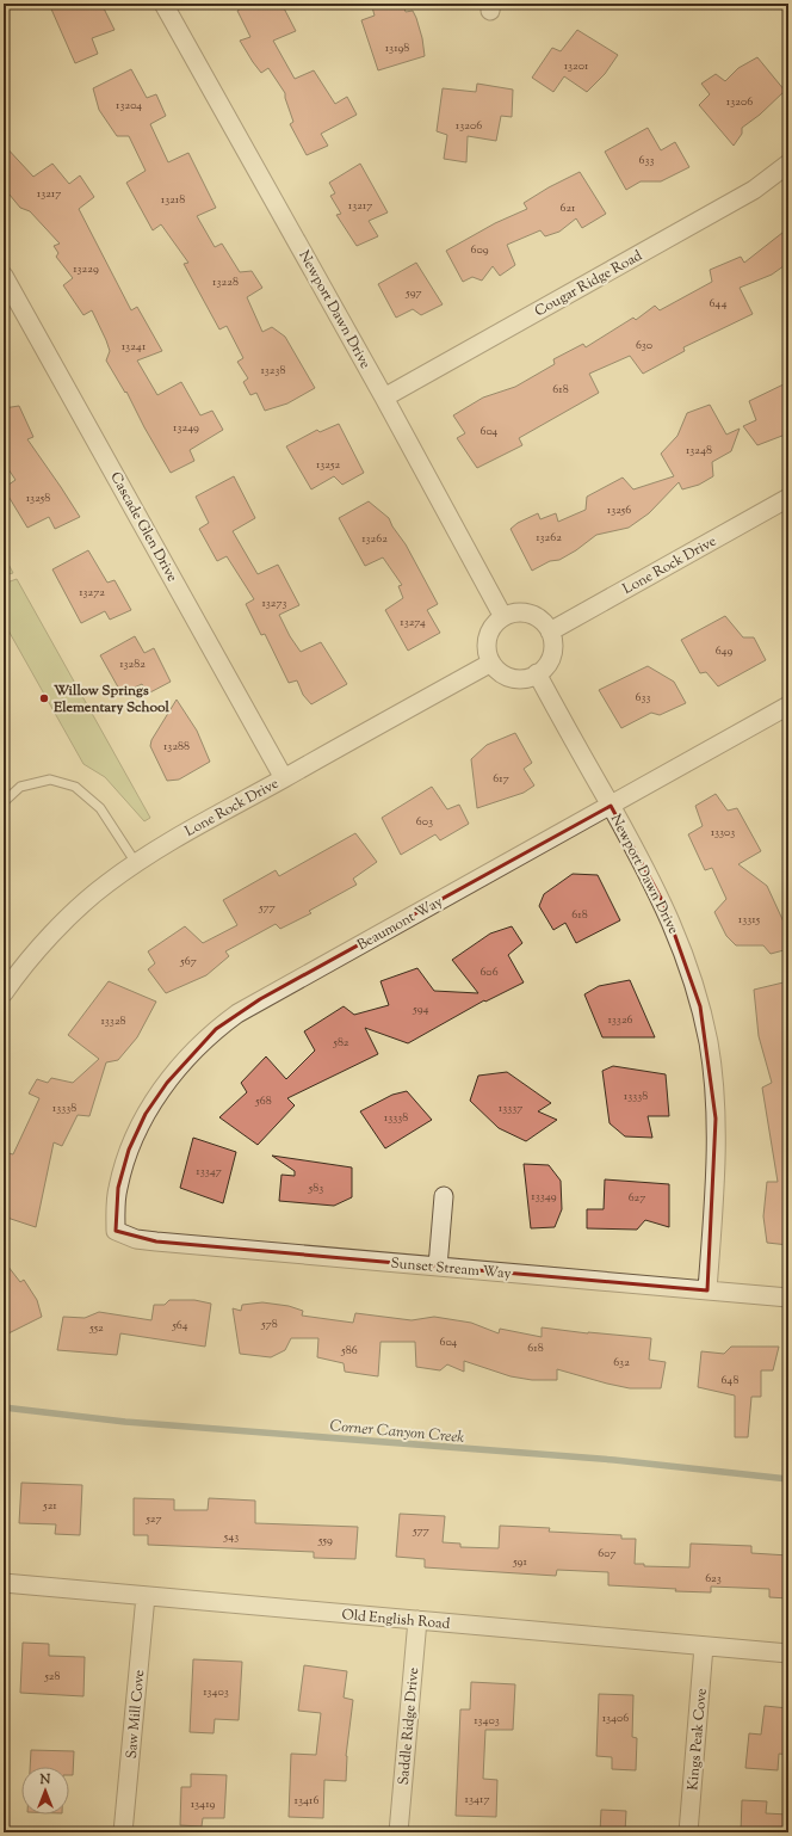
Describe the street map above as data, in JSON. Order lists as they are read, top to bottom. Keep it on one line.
{"streets":{"street":["Cougar Ridge Road","Newport Dawn Drive","Cascade Glen Drive","Lone Rock Drive","Beaumont Way","Sunset Stream Way","Old English Road","Saw Mill Cove","Saddle Ridge Drive","Kings Peak Cove"]},"crossings":[["Cougar Ridge Road","Newport Dawn Drive"],["Newport Dawn Drive","Lone Rock Drive"],["Newport Dawn Drive","Beaumont Way"],["Newport Dawn Drive","Sunset Stream Way"],["Cascade Glen Drive","Lone Rock Drive"],["Beaumont Way","Sunset Stream Way"],["Old English Road","Saw Mill Cove"],["Old English Road","Saddle Ridge Drive"],["Old English Road","Kings Peak Cove"]],"water":["Corner Canyon Creek"],"places":["Willow Springs Elementary School"],"house_numbers":["13198","13201","13206","13204","13206","633","13217","13218","13217","621","609","13229","13228","597","644","630","13241","13238","618","13249","604","13248","13252","13258","13256","13262","13262","13272","13273","13274","649","13282","633","13288","617","603","13303","577","618","13315","567","606","594","13326","13328","582","13338","568","13338","13337","13338","13347","583","13349","627","578","564","552","604","618","586","632","648","521","527","577","543","559","607","591","623","528","13403","13406","13403","13417","13416","13419"],"north":"top"}
